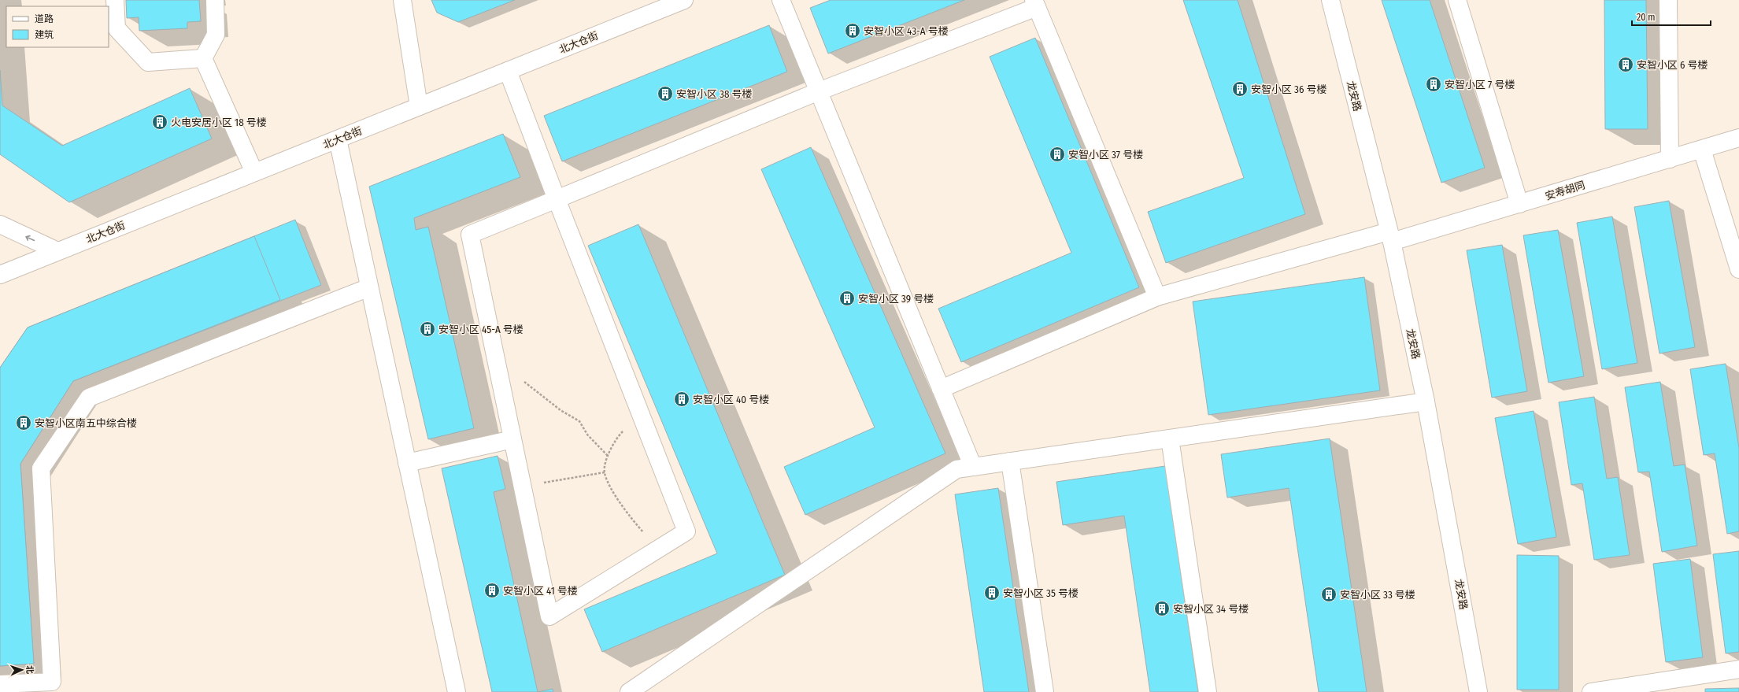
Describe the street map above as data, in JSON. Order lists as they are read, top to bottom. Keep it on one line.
{"streets":{"street":["北大仓街","龙安路","安寿胡同"]},"crossings":[["龙安路","安寿胡同"]],"places":{"building":["安智小区 43-A 号楼","安智小区 6 号楼","安智小区 7 号楼","安智小区 36 号楼","安智小区 38 号楼","火电安居小区 18 号楼","安智小区 37 号楼","安智小区 39 号楼","安智小区 45-A 号楼","安智小区 40 号楼","安智小区南五中综合楼","安智小区 41 号楼","安智小区 35 号楼","安智小区 33 号楼","安智小区 34 号楼"]},"legend":["道路","建筑"],"scale_bar":"20 m","north":"right"}
